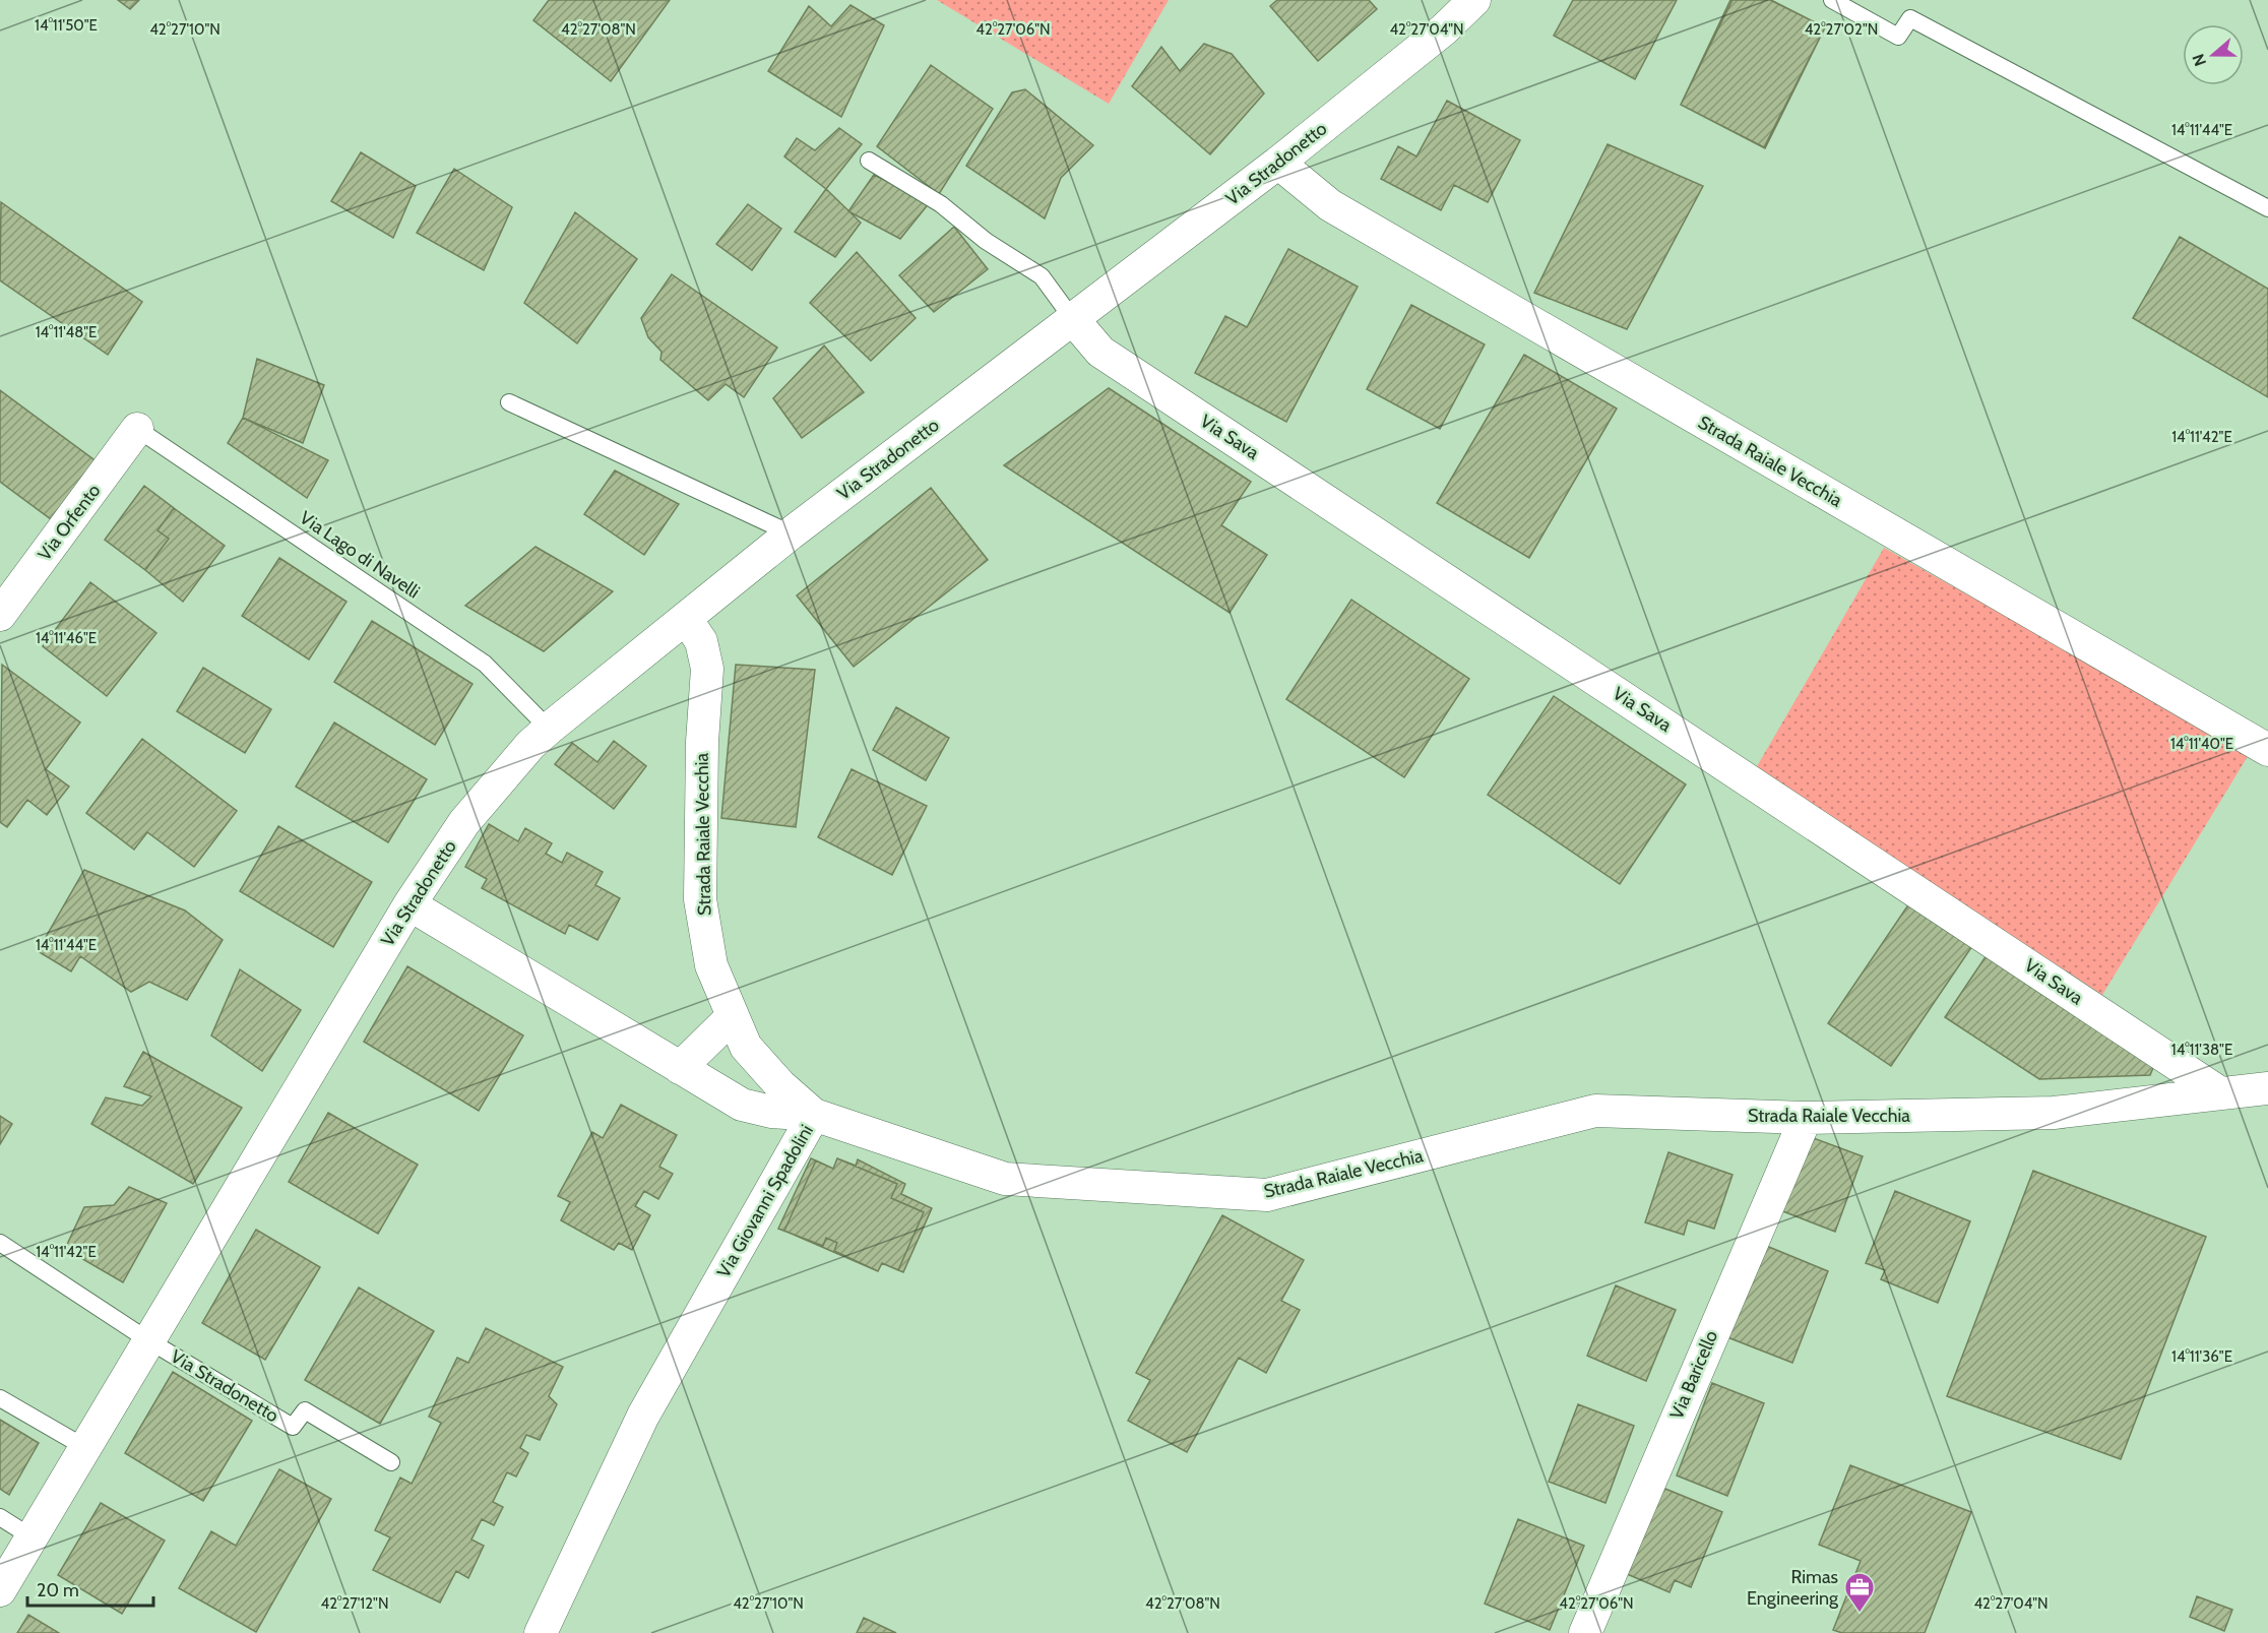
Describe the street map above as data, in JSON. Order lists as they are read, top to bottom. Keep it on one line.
{"streets":{"street":["Via Stradonetto","Via Sava","Strada Raiale Vecchia","Via Orfento","Via Giovanni Spadolini","Via Baricello"],"lane":["Via Lago di Navelli"]},"crossings":[["Via Stradonetto","Via Sava"],["Via Stradonetto","Strada Raiale Vecchia"],["Via Stradonetto","Via Lago di Navelli"],["Via Stradonetto","Via Giovanni Spadolini"],["Via Sava","Strada Raiale Vecchia"],["Strada Raiale Vecchia","Via Giovanni Spadolini"],["Strada Raiale Vecchia","Via Baricello"],["Via Orfento","Via Lago di Navelli"]],"places":{"office":["Rimas Engineering"]},"scale_bar":"20 m","north":"left","coordinates":["14°11'50\"E","42°27'10\"N","42°27'08\"N","42°27'06\"N","42°27'04\"N","42°27'02\"N","14°11'44\"E","14°11'48\"E","14°11'42\"E","14°11'46\"E","14°11'40\"E","14°11'38\"E","14°11'36\"E","42°27'12\"N"]}
